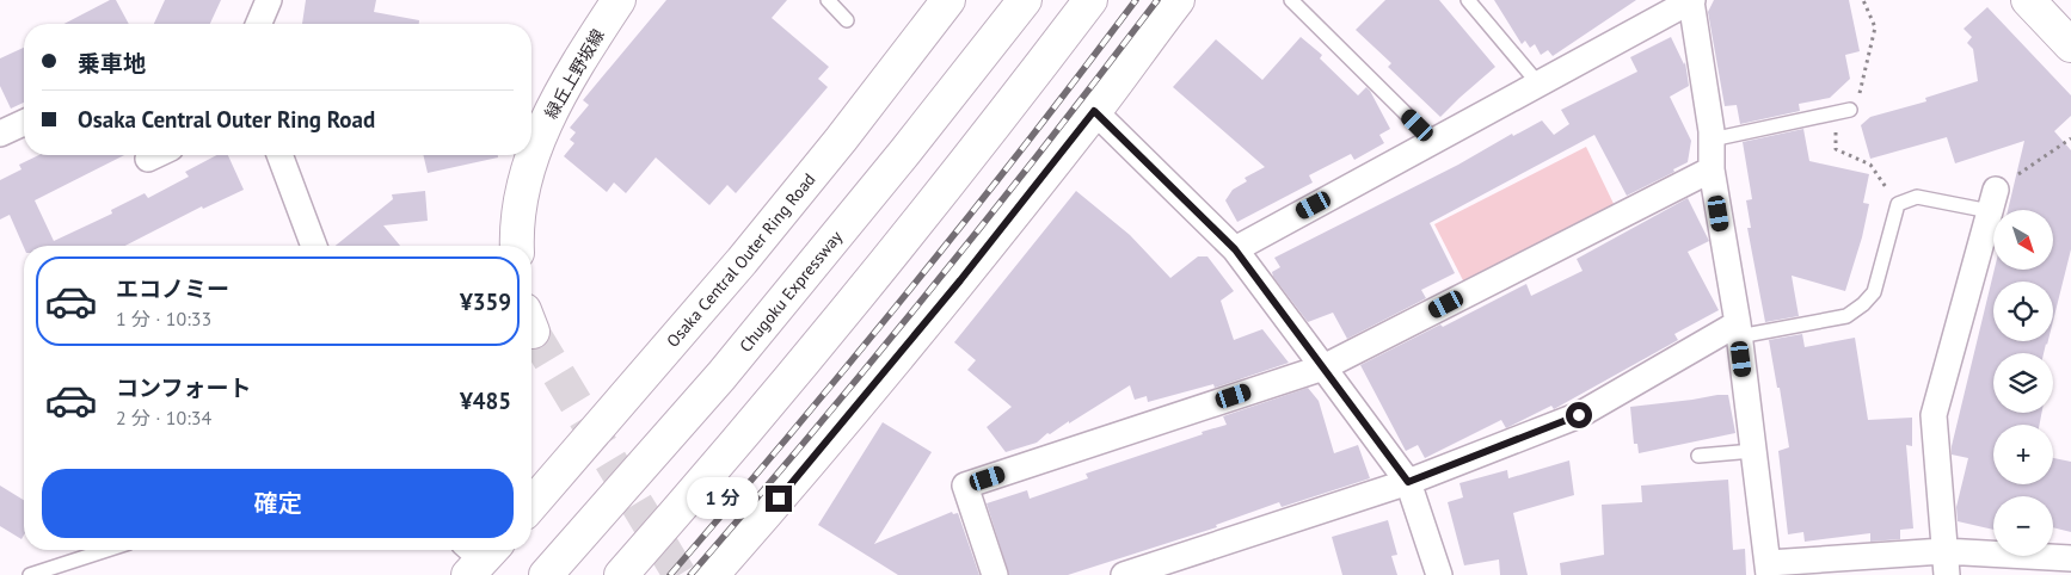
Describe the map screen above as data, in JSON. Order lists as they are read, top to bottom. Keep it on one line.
{"streets":{"main road":["緑丘上野坂線","Osaka Central Outer Ring Road","Chugoku Expressway"]},"north":"bottom right","page":{"banner":["乗車地","Osaka Central Outer Ring Road"],"map_buttons":["+","−"],"list":[{"name":"エコノミー","note":"1 分 · 10:33","value":"¥359"},{"name":"コンフォート","note":"2 分 · 10:34","value":"¥485"}],"buttons":"確定","bubble":"1 分"}}
